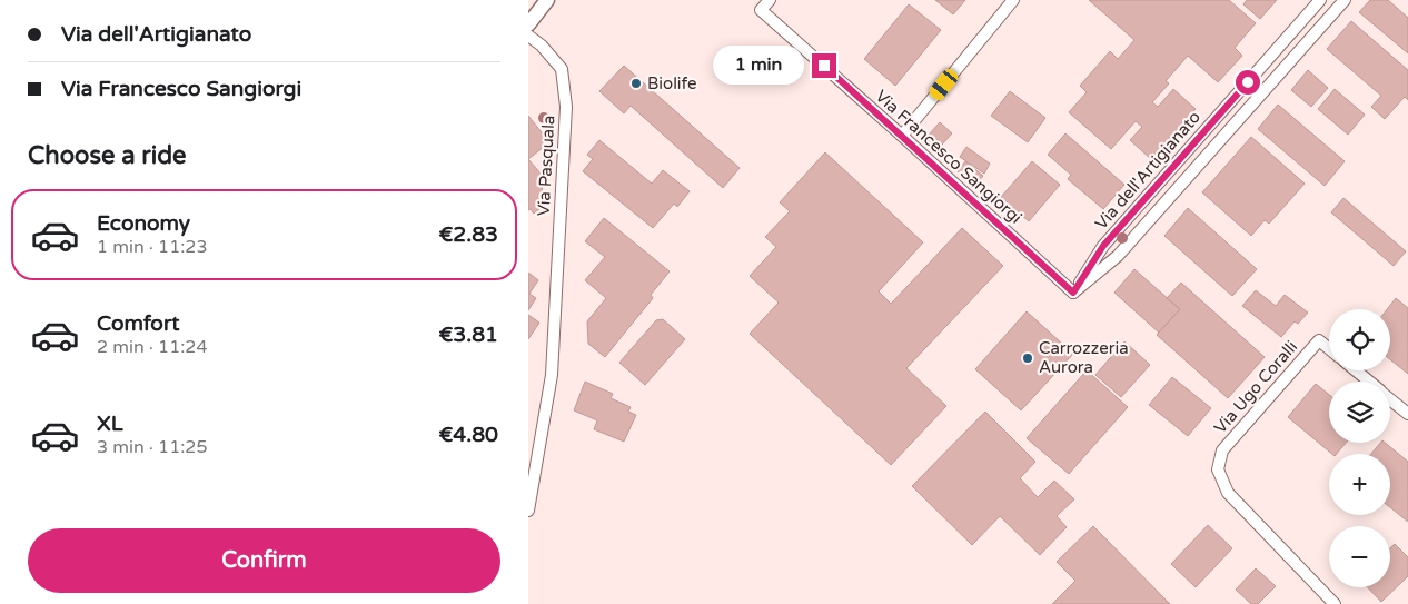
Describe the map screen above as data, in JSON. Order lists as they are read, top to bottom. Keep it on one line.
{"streets":{"street":["Via Francesco Sangiorgi","Via Pasquala","Via dell'Artigianato","Via Ugo Coralli"]},"crossings":[["Via Francesco Sangiorgi","Via dell'Artigianato"]],"places":["Biolife","Carrozzeria Aurora"],"page":{"banner":["Via dell'Artigianato","Via Francesco Sangiorgi"],"bubble":"1 min","heading":"Choose a ride","list":[{"name":"Economy","note":"1 min · 11:23","value":"€2.83"},{"name":"Comfort","note":"2 min · 11:24","value":"€3.81"},{"name":"XL","note":"3 min · 11:25","value":"€4.80"}],"map_buttons":["+","−"],"buttons":"Confirm"}}
